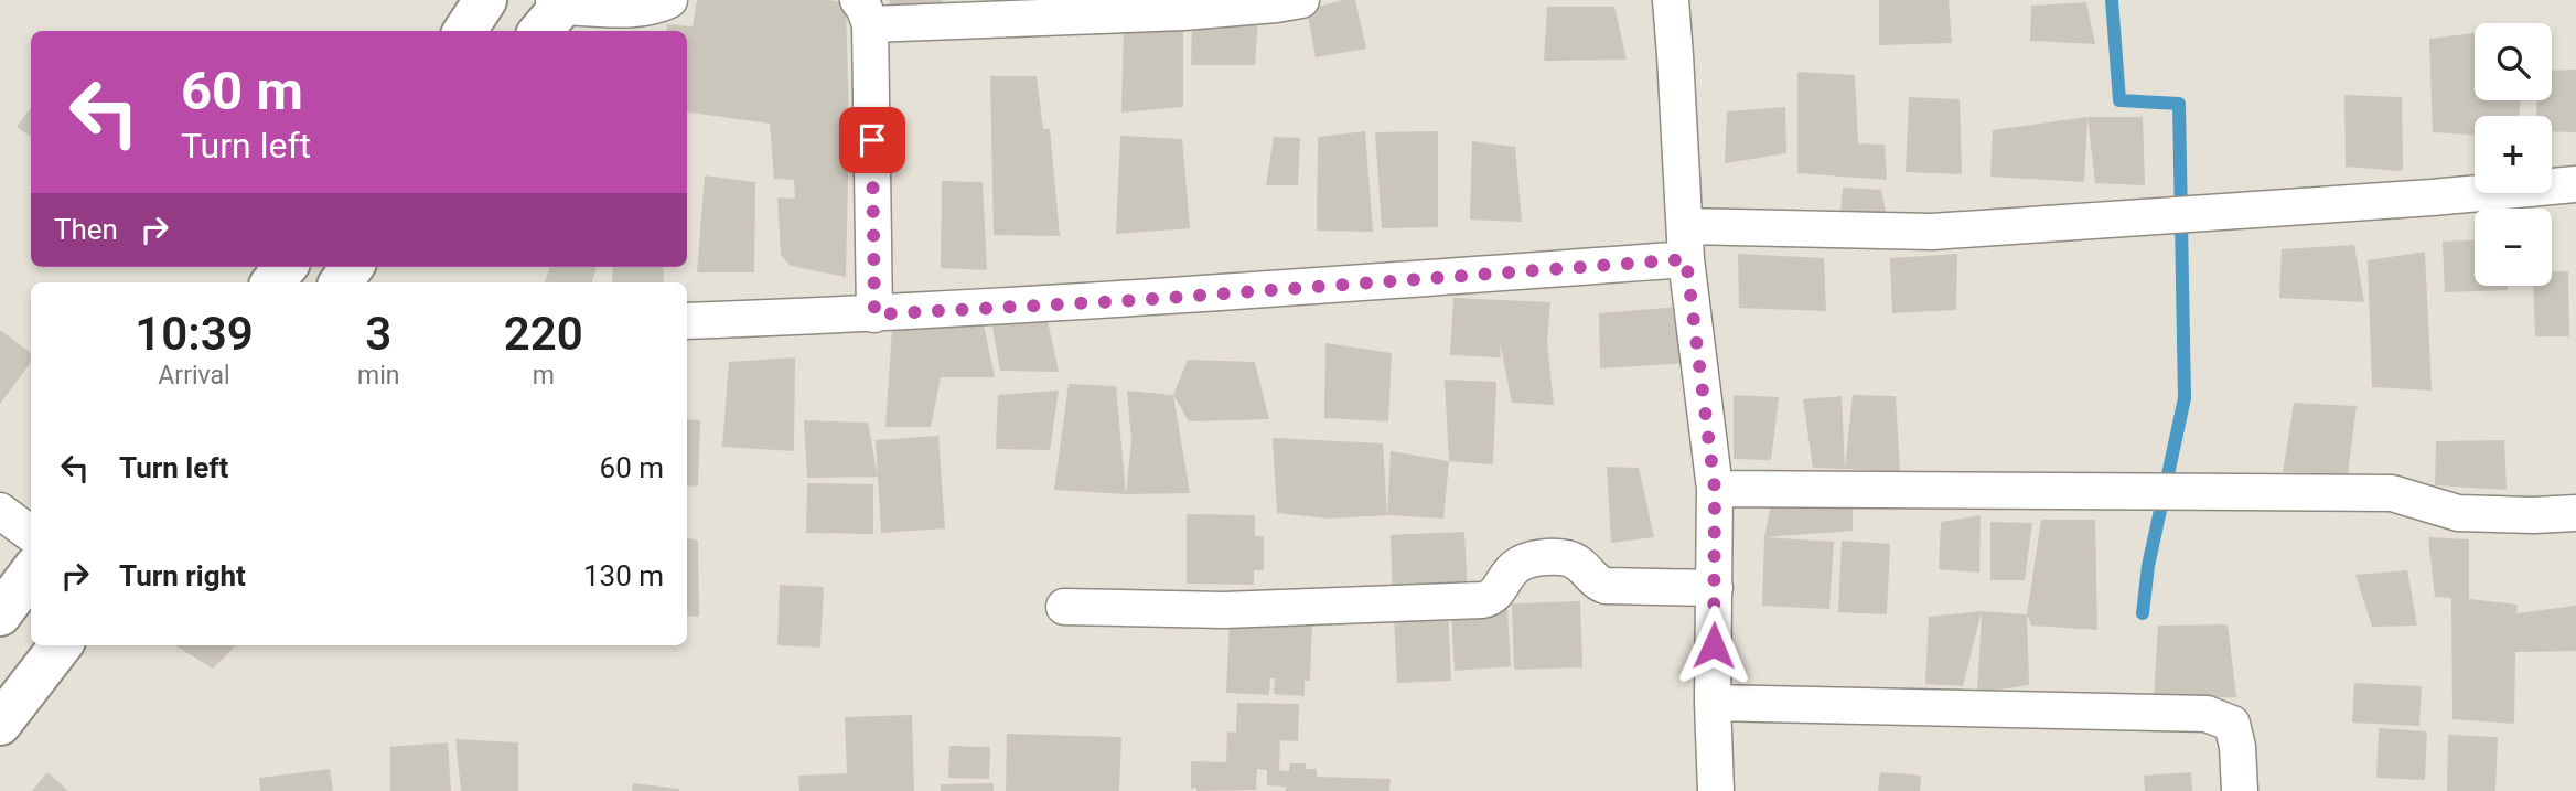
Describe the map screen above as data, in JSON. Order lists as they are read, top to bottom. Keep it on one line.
{"page":{"map_buttons":["+","−"],"turn":["60 m","Turn left"],"then":"Then","eta":["10:39","Arrival","3","min","220","m"],"list":[{"name":"Turn left","value":"60 m"},{"name":"Turn right","value":"130 m"}]}}
